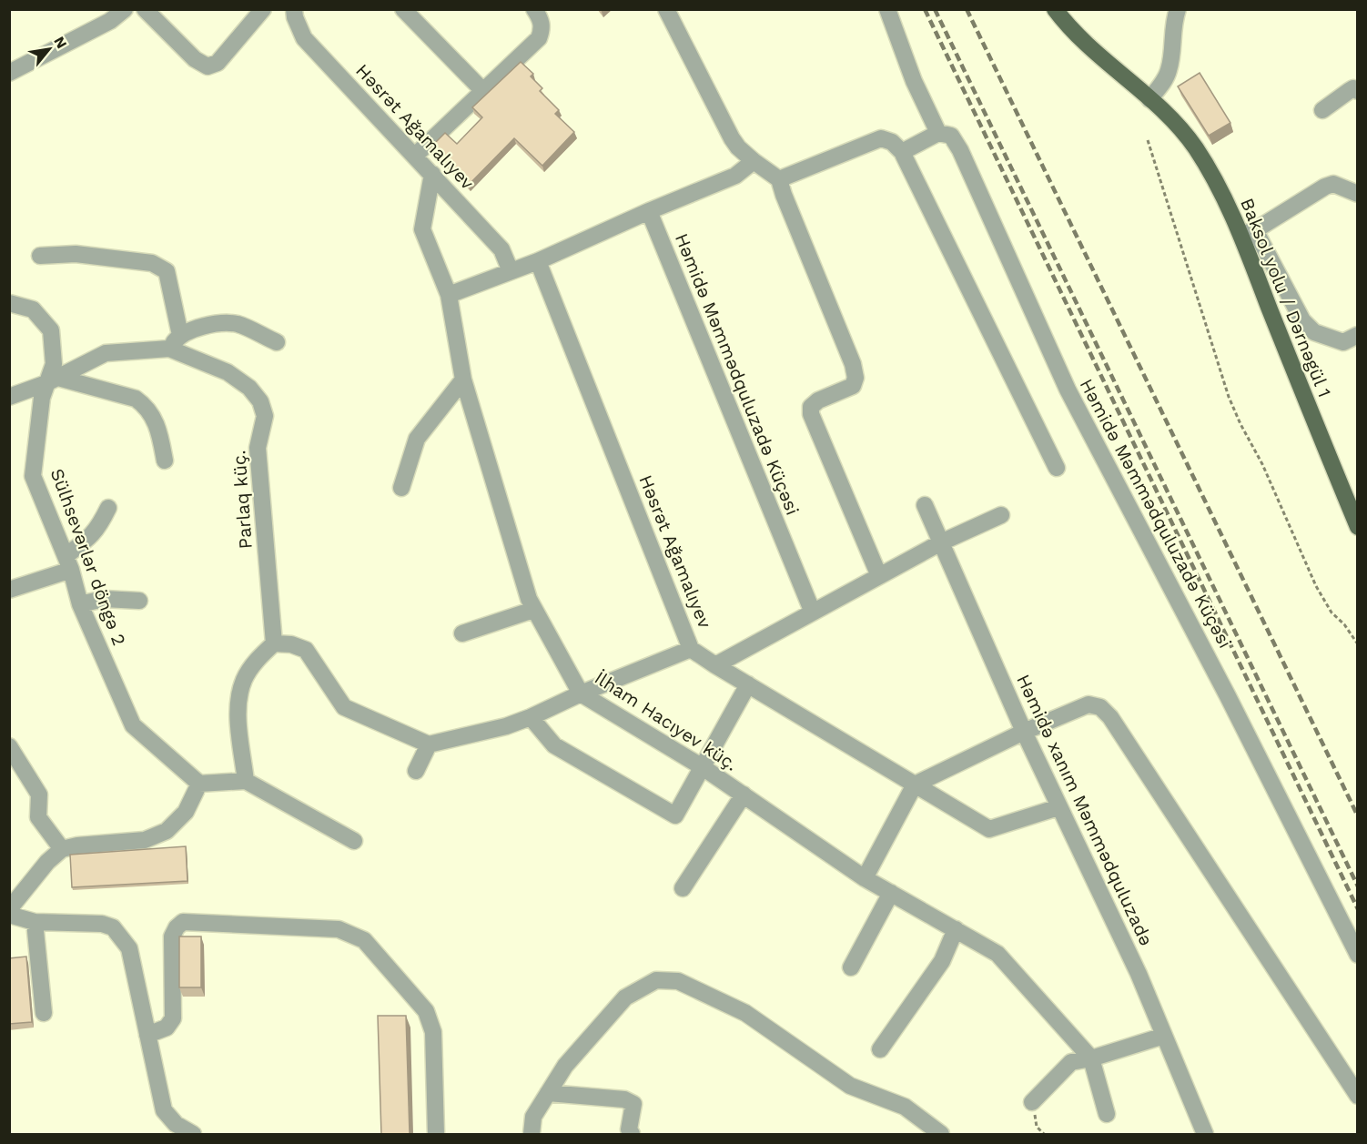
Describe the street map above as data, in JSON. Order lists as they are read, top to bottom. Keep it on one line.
{"streets":{"main road":["Baksol yolu / Dərnəgül 1"],"street":["Həsrət Ağamalıyev","Həmidə Məmmədquluzadə Küçəsi","Parlaq küç.","Sülhsevərlər döngə 2","İlham Hacıyev küç.","Həmidə xanım Məmmədquluzadə"]},"crossings":[["Həsrət Ağamalıyev","İlham Hacıyev küç."],["Həsrət Ağamalıyev","Həmidə xanım Məmmədquluzadə"],["Parlaq küç.","Sülhsevərlər döngə 2"]],"north":"top right"}
